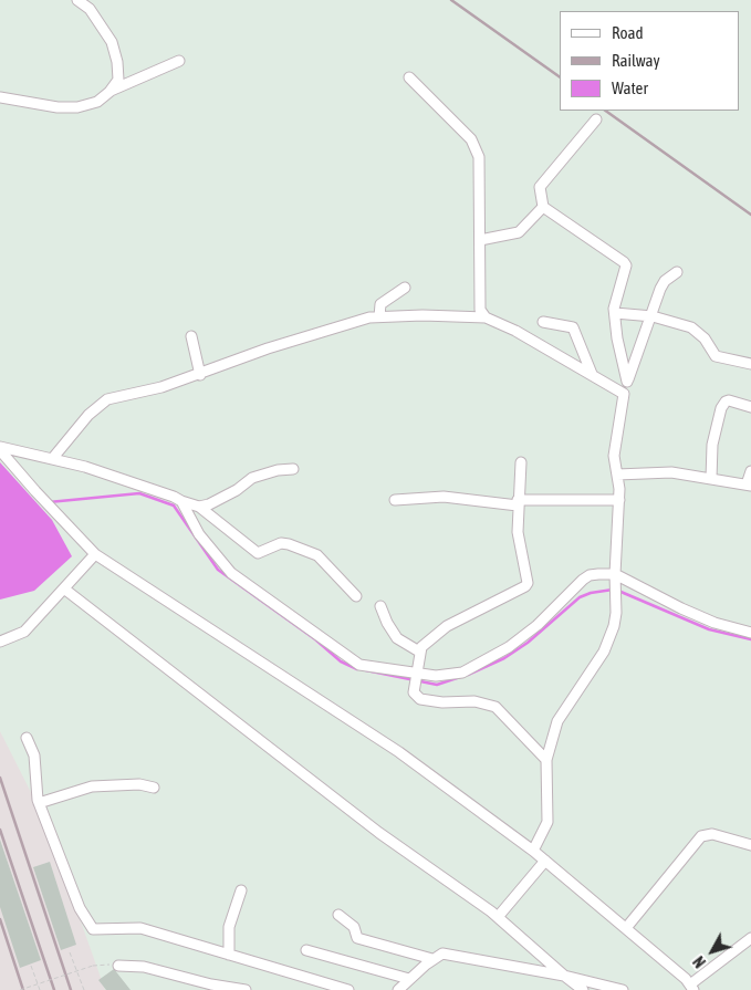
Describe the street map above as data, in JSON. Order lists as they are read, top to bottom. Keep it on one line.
{"legend":["Road","Railway","Water"],"north":"bottom left"}
